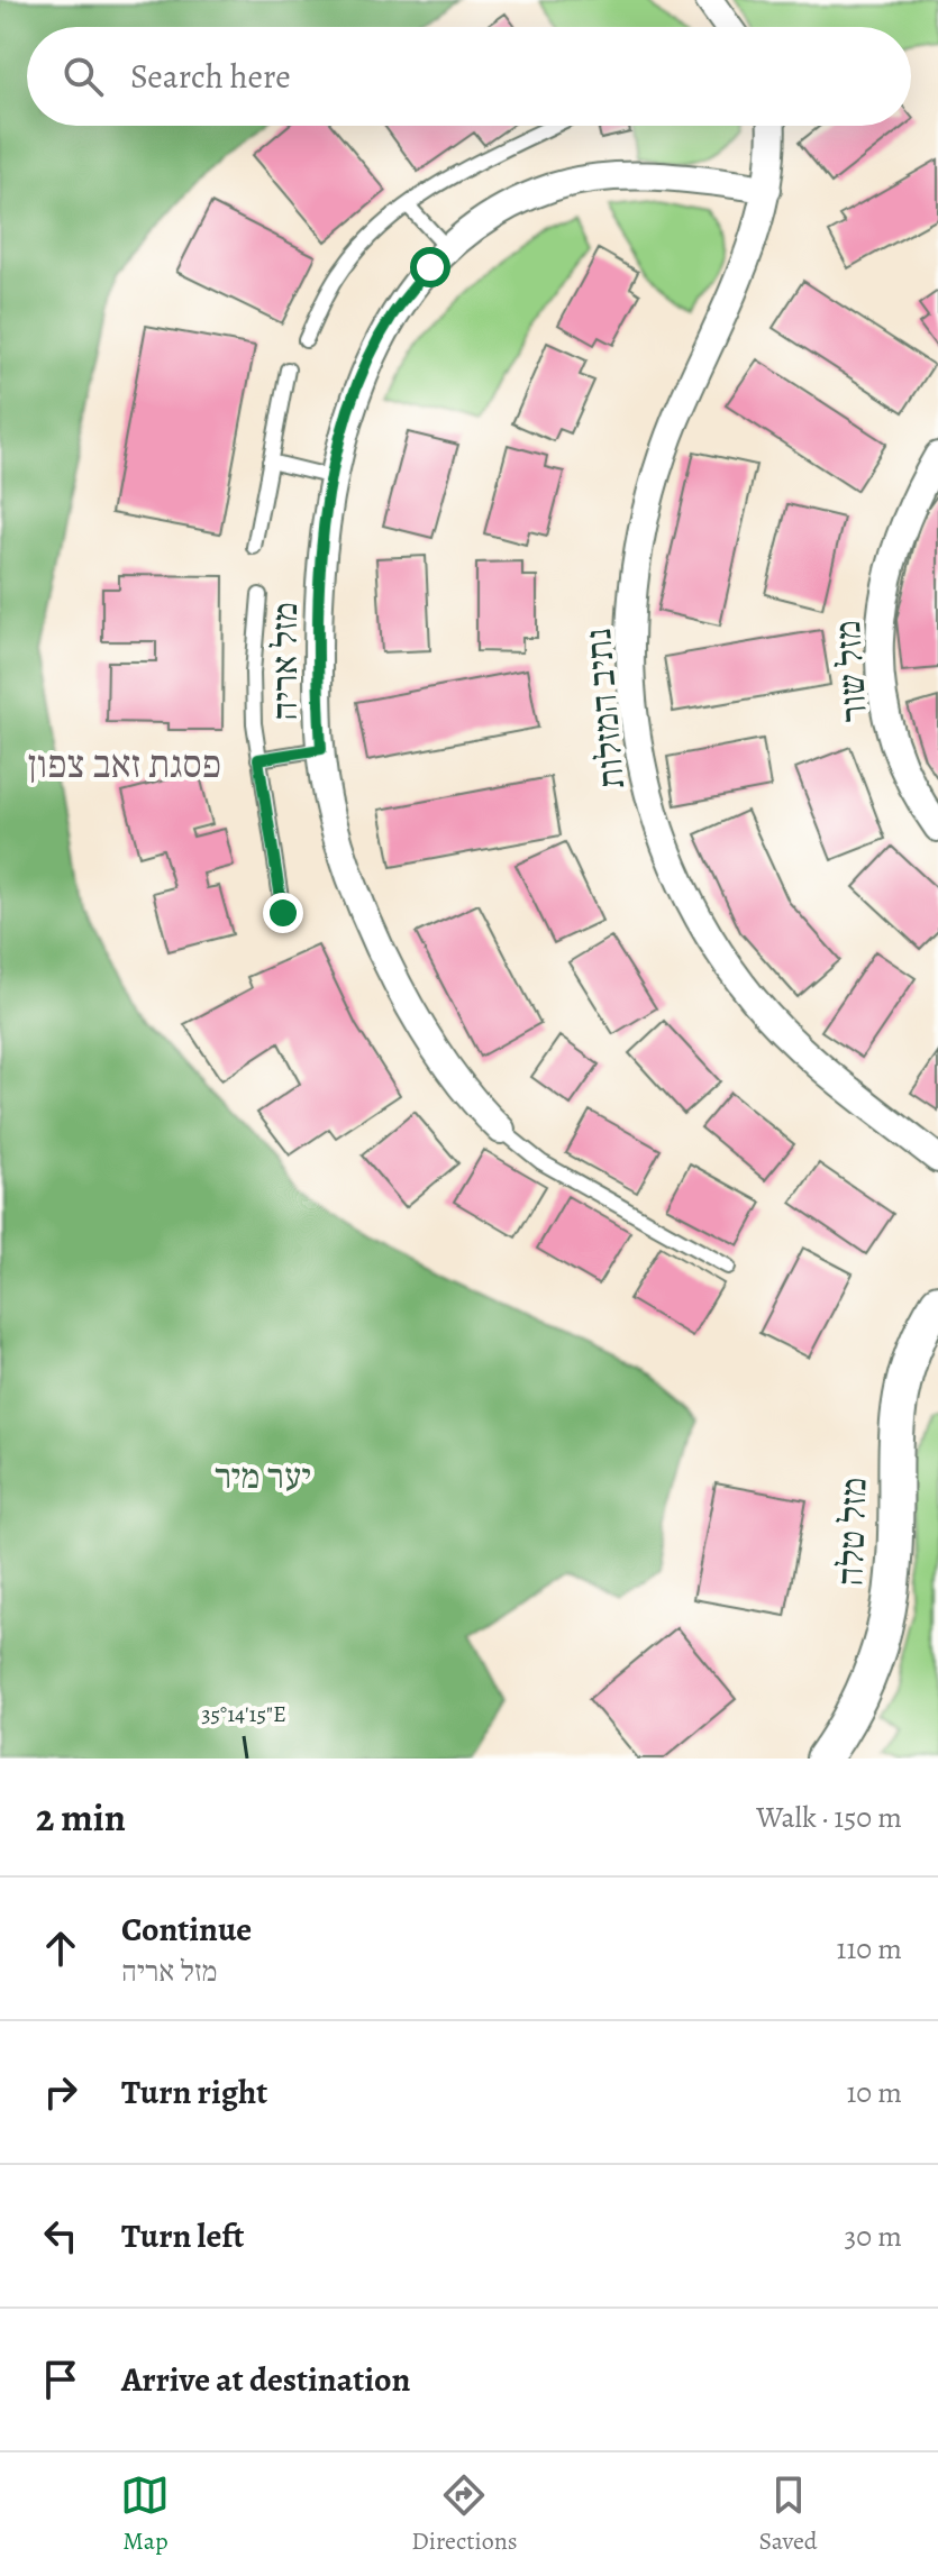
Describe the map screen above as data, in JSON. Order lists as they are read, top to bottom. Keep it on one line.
{"streets":{"street":["מזל אריה","מזל שור","נתיב המזלות","מזל טלה"]},"crossings":[["מזל אריה","נתיב המזלות"]],"districts":["פסגת זאב צפון"],"parks":["יער מיר"],"page":{"search":"Search here","heading":["2 min","Walk · 150 m"],"list":[["Continue","מזל אריה","110 m"],["Turn right","10 m"],["Turn left","30 m"],"Arrive at destination"],"nav":["Map","Directions","Saved"]},"coordinates":["35°14'15\"E"]}
